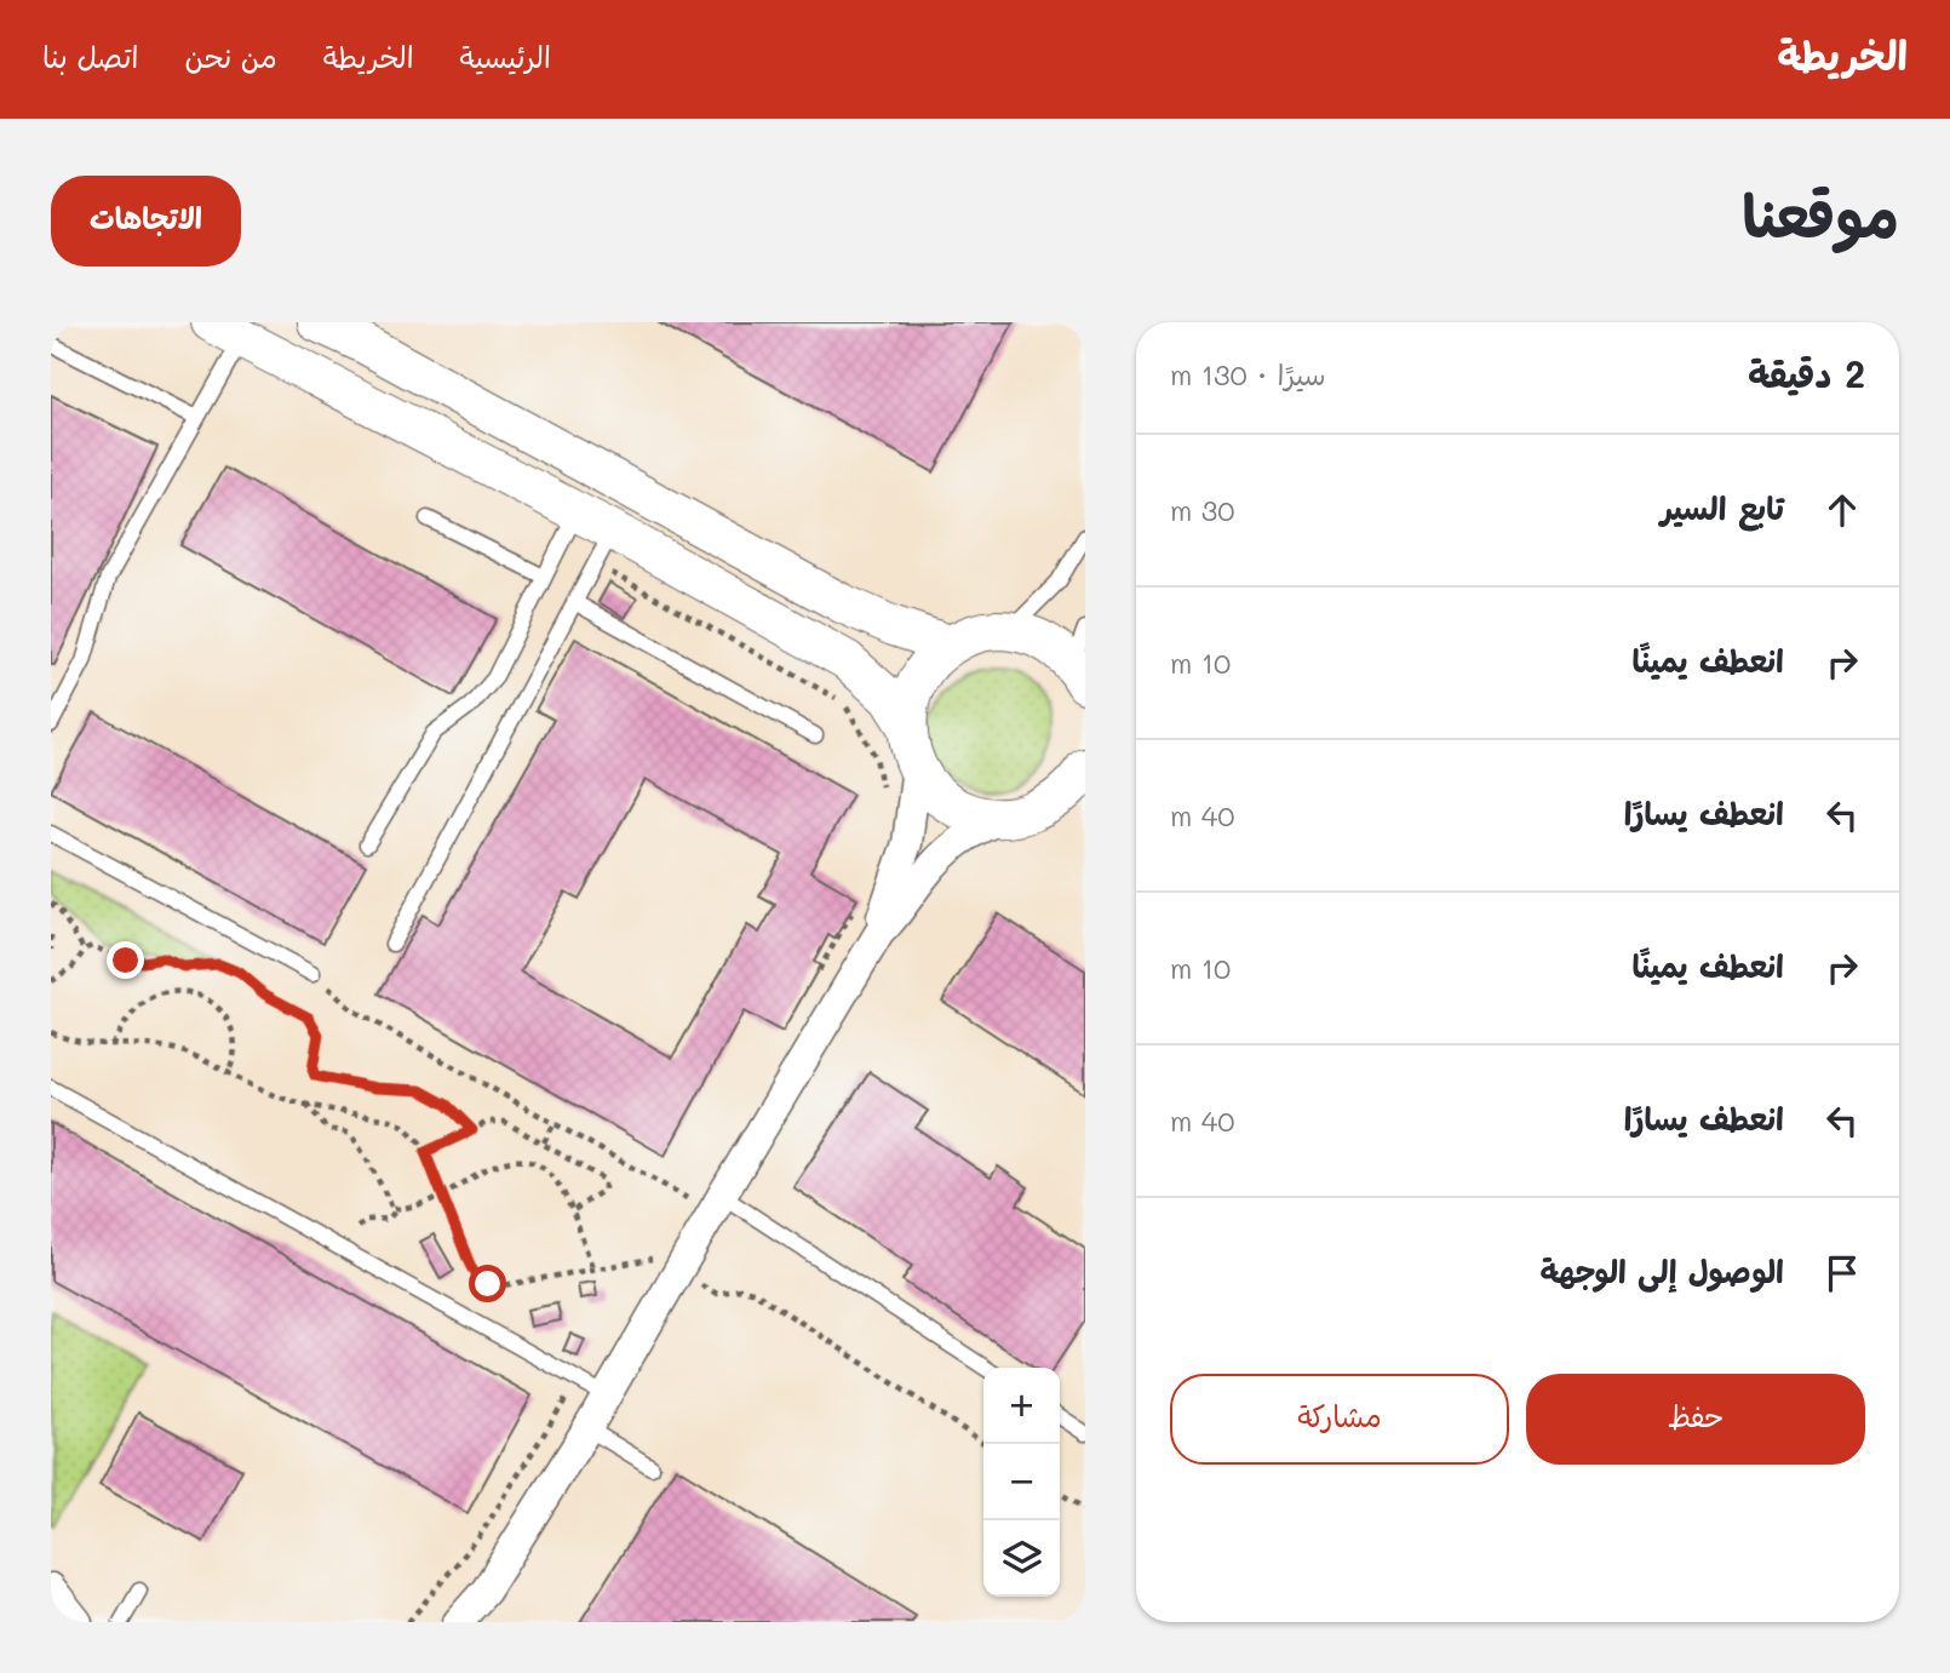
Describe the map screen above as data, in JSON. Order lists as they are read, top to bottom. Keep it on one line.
{"page":{"header":"الخريطة","nav":["الرئيسية","الخريطة","من نحن","اتصل بنا"],"title":"موقعنا","buttons":["الاتجاهات",["حفظ","مشاركة"]],"heading":["2 دقيقة","سيرًا · 130 m"],"list":[["تابع السير","30 m"],["انعطف يمينًا","10 m"],["انعطف يسارًا","40 m"],["انعطف يمينًا","10 m"],["انعطف يسارًا","40 m"],"الوصول إلى الوجهة"],"map_buttons":["+","−"]}}
